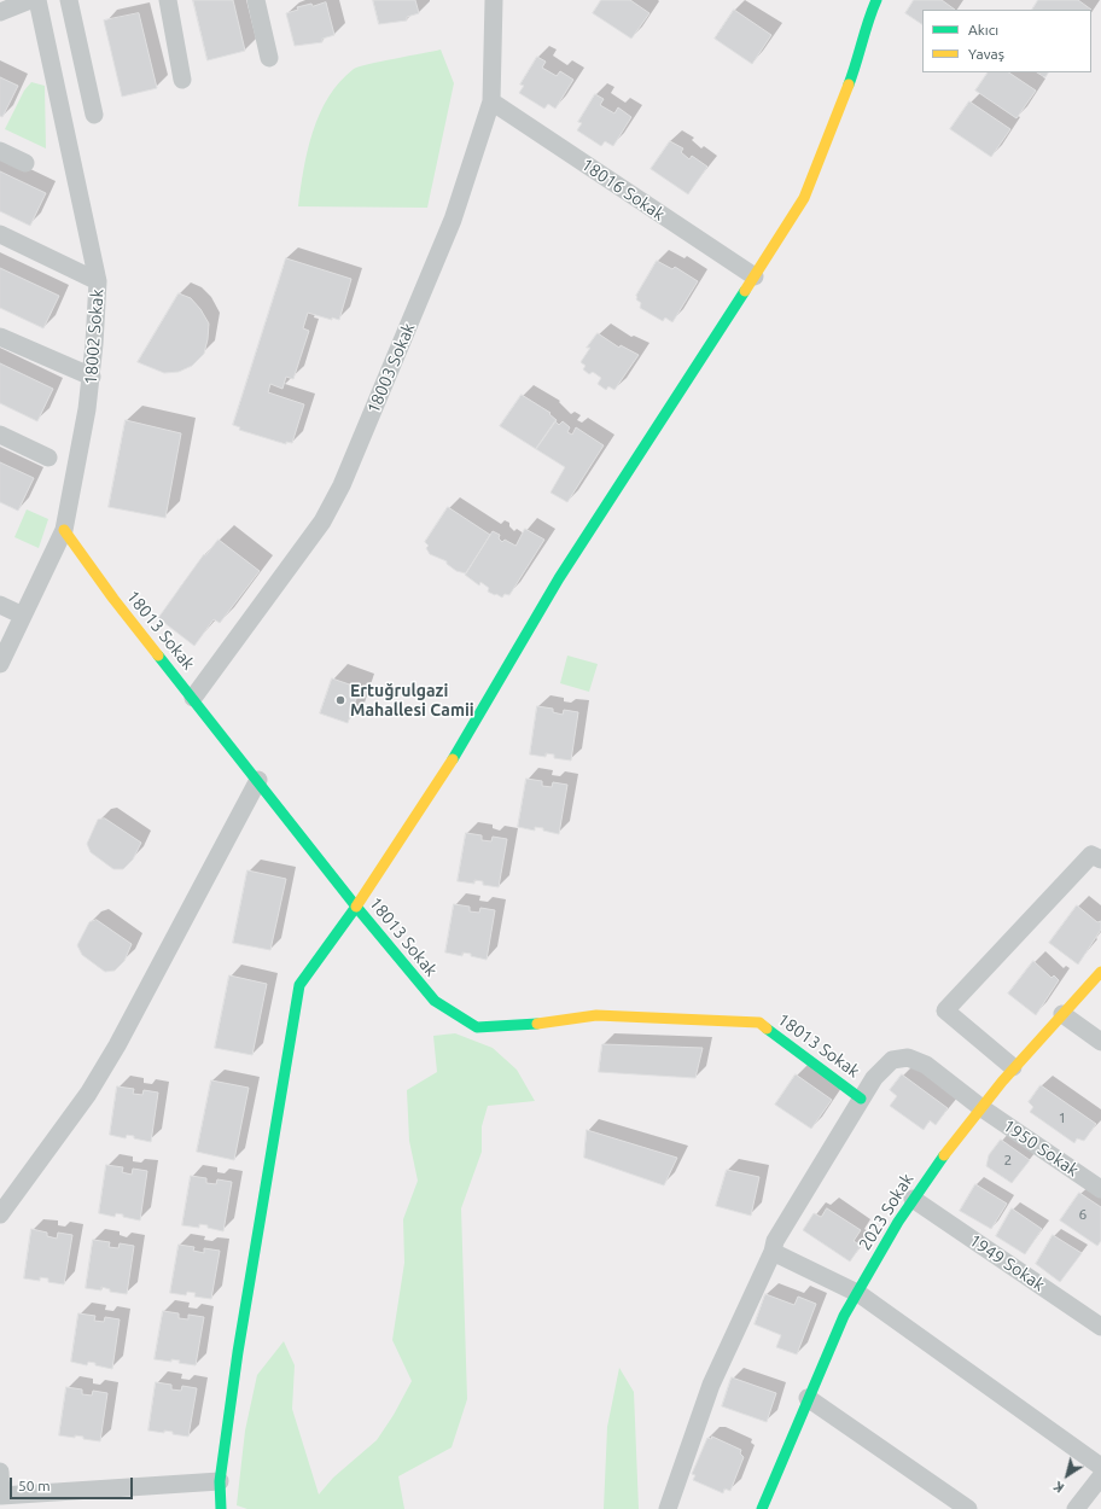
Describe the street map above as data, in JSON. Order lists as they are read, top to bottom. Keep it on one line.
{"streets":{"street":["18016 Sokak","18002 Sokak","18003 Sokak","18013 Sokak","1950 Sokak","2023 Sokak","1949 Sokak"]},"crossings":[["18016 Sokak","18003 Sokak"],["18002 Sokak","18013 Sokak"],["18003 Sokak","18013 Sokak"],["18013 Sokak","1950 Sokak"],["1950 Sokak","2023 Sokak"],["2023 Sokak","1949 Sokak"]],"places":["Ertuğrulgazi Mahallesi Camii"],"house_numbers":["1","2","6"],"legend":["Akıcı","Yavaş"],"scale_bar":"50 m","north":"bottom left"}
